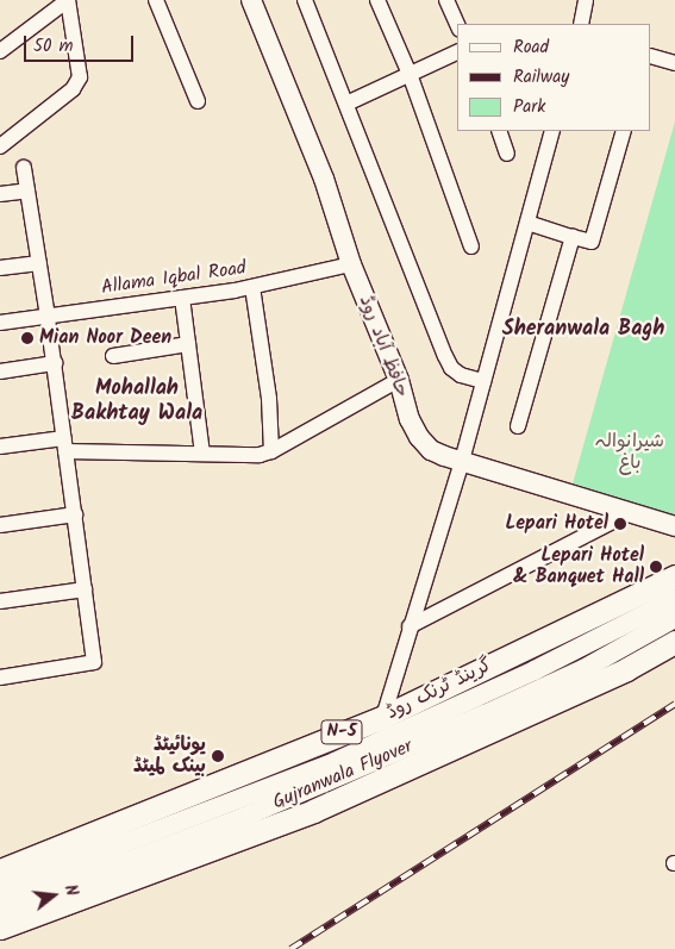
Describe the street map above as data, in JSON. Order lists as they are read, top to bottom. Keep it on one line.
{"streets":{"highway":["گرینڈ ٹرنک روڈ","N-5"],"main road":["حافظ آباد روڈ","Gujranwala Flyover"],"street":["Allama Iqbal Road"]},"crossings":[["Allama Iqbal Road","حافظ آباد روڈ"]],"districts":["Sheranwala Bagh","Mohallah Bakhtay Wala"],"parks":["شیرانوالہ باغ"],"places":["Mian Noor Deen","Lepari Hotel","Lepari Hotel & Banquet Hall","یونائیٹڈ بینک لمیٹڈ"],"legend":["Road","Railway","Park"],"scale_bar":"50 m","north":"right"}
